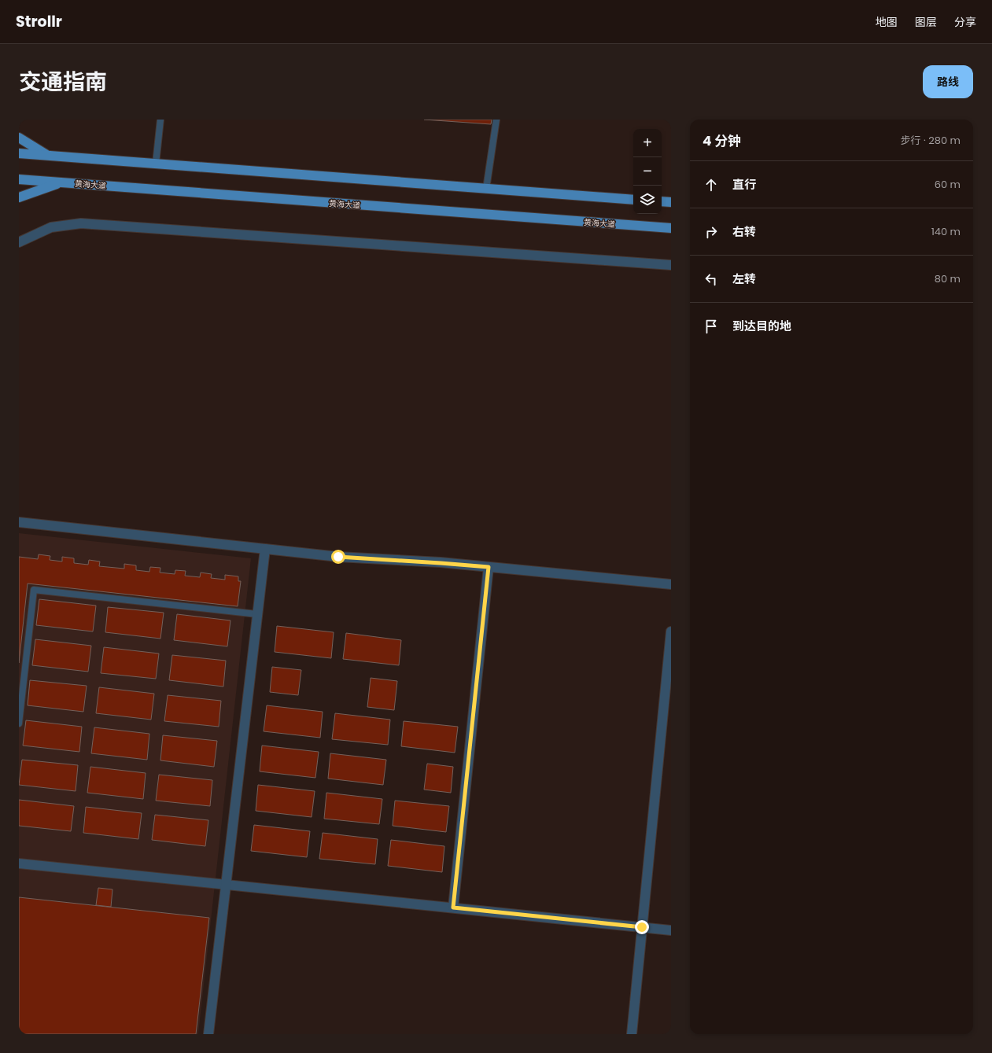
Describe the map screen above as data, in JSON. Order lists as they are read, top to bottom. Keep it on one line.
{"streets":{"main road":["黄海大道"]},"page":{"header":"Strollr","nav":["地图","图层","分享"],"title":"交通指南","buttons":"路线","heading":["4 分钟","步行 · 280 m"],"map_buttons":["+","−"],"list":[["直行","60 m"],["右转","140 m"],["左转","80 m"],"到达目的地"]}}
